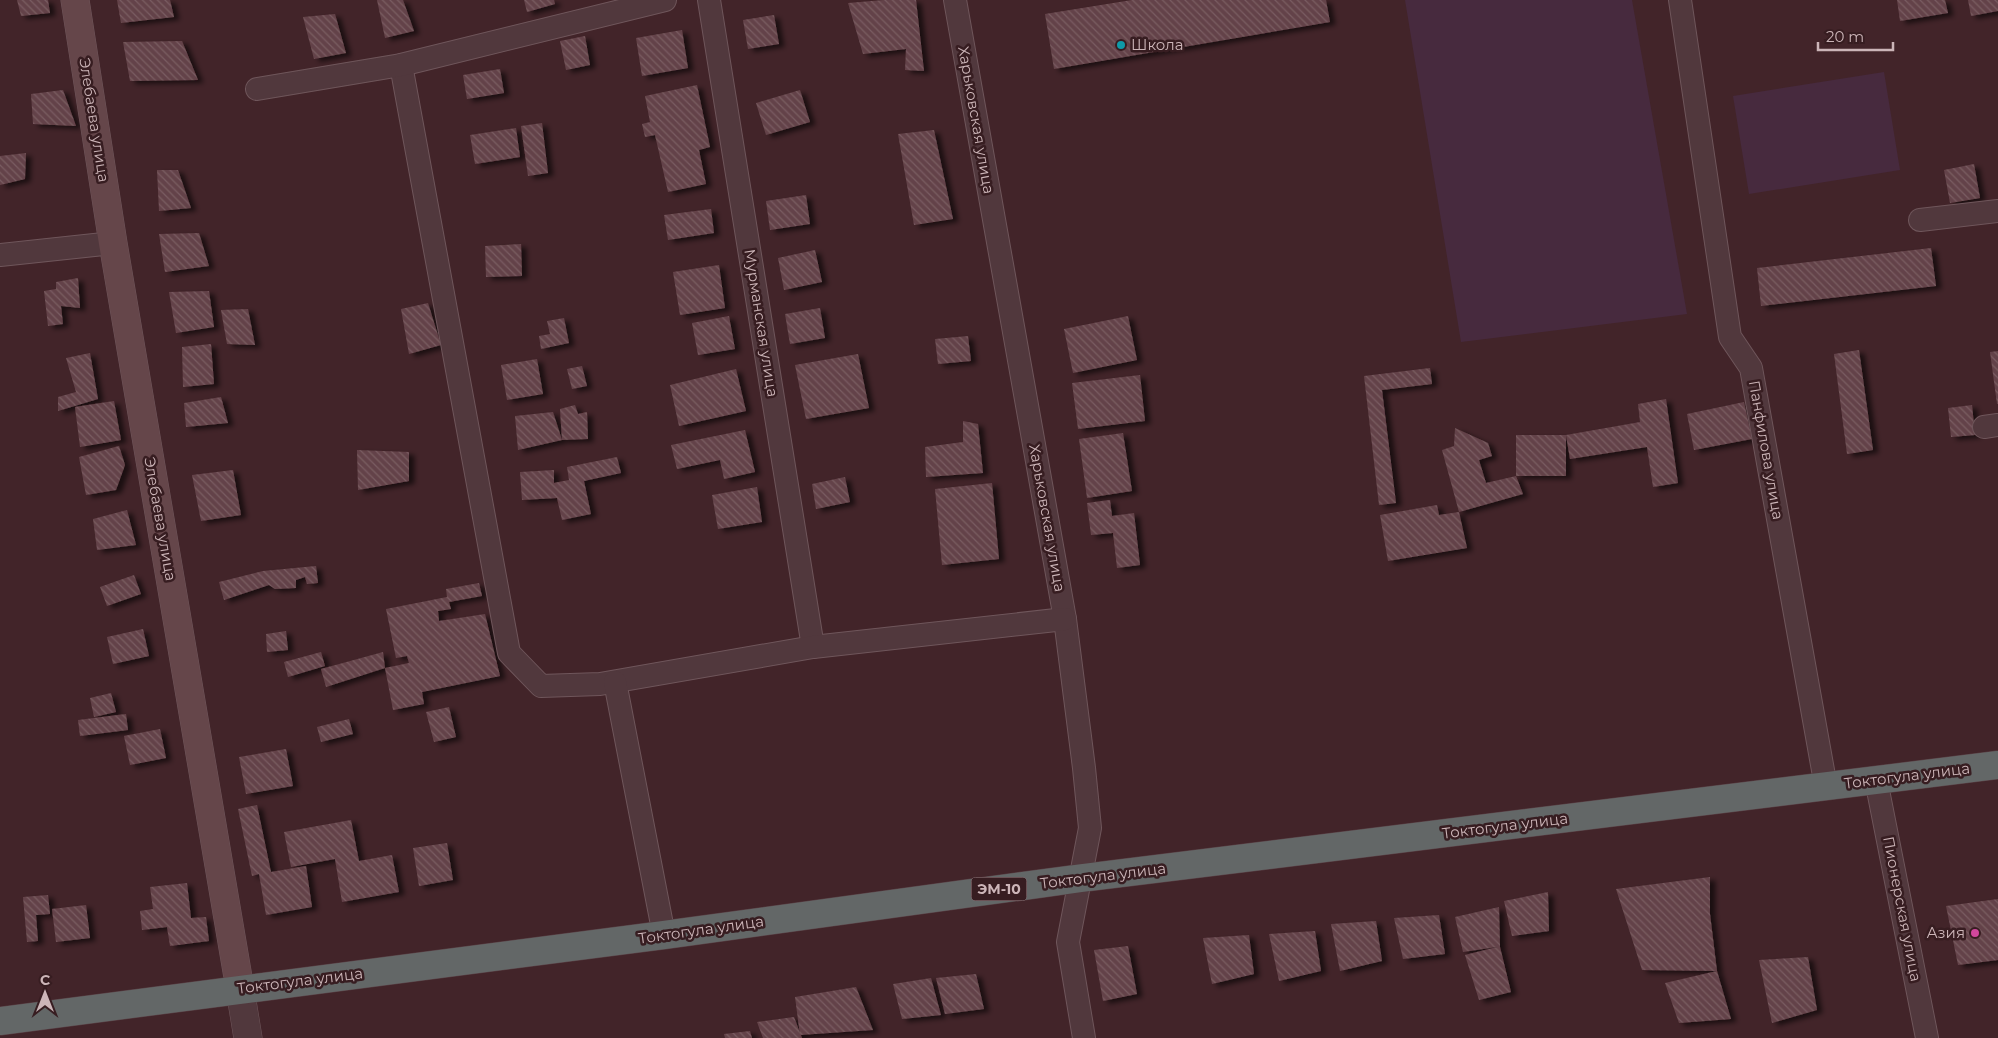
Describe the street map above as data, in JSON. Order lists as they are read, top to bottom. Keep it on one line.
{"streets":{"highway":["Токтогула улица","ЭМ-10"],"main road":["Элебаева улица"],"street":["Харьковская улица","Мурманская улица","Панфилова улица","Пионерская улица"]},"crossings":[["Элебаева улица","Токтогула улица"],["Харьковская улица","Токтогула улица"],["Панфилова улица","Токтогула улица"],["Токтогула улица","Пионерская улица"]],"places":["Школа","Aзия"],"scale_bar":"20 m","north":"top"}
